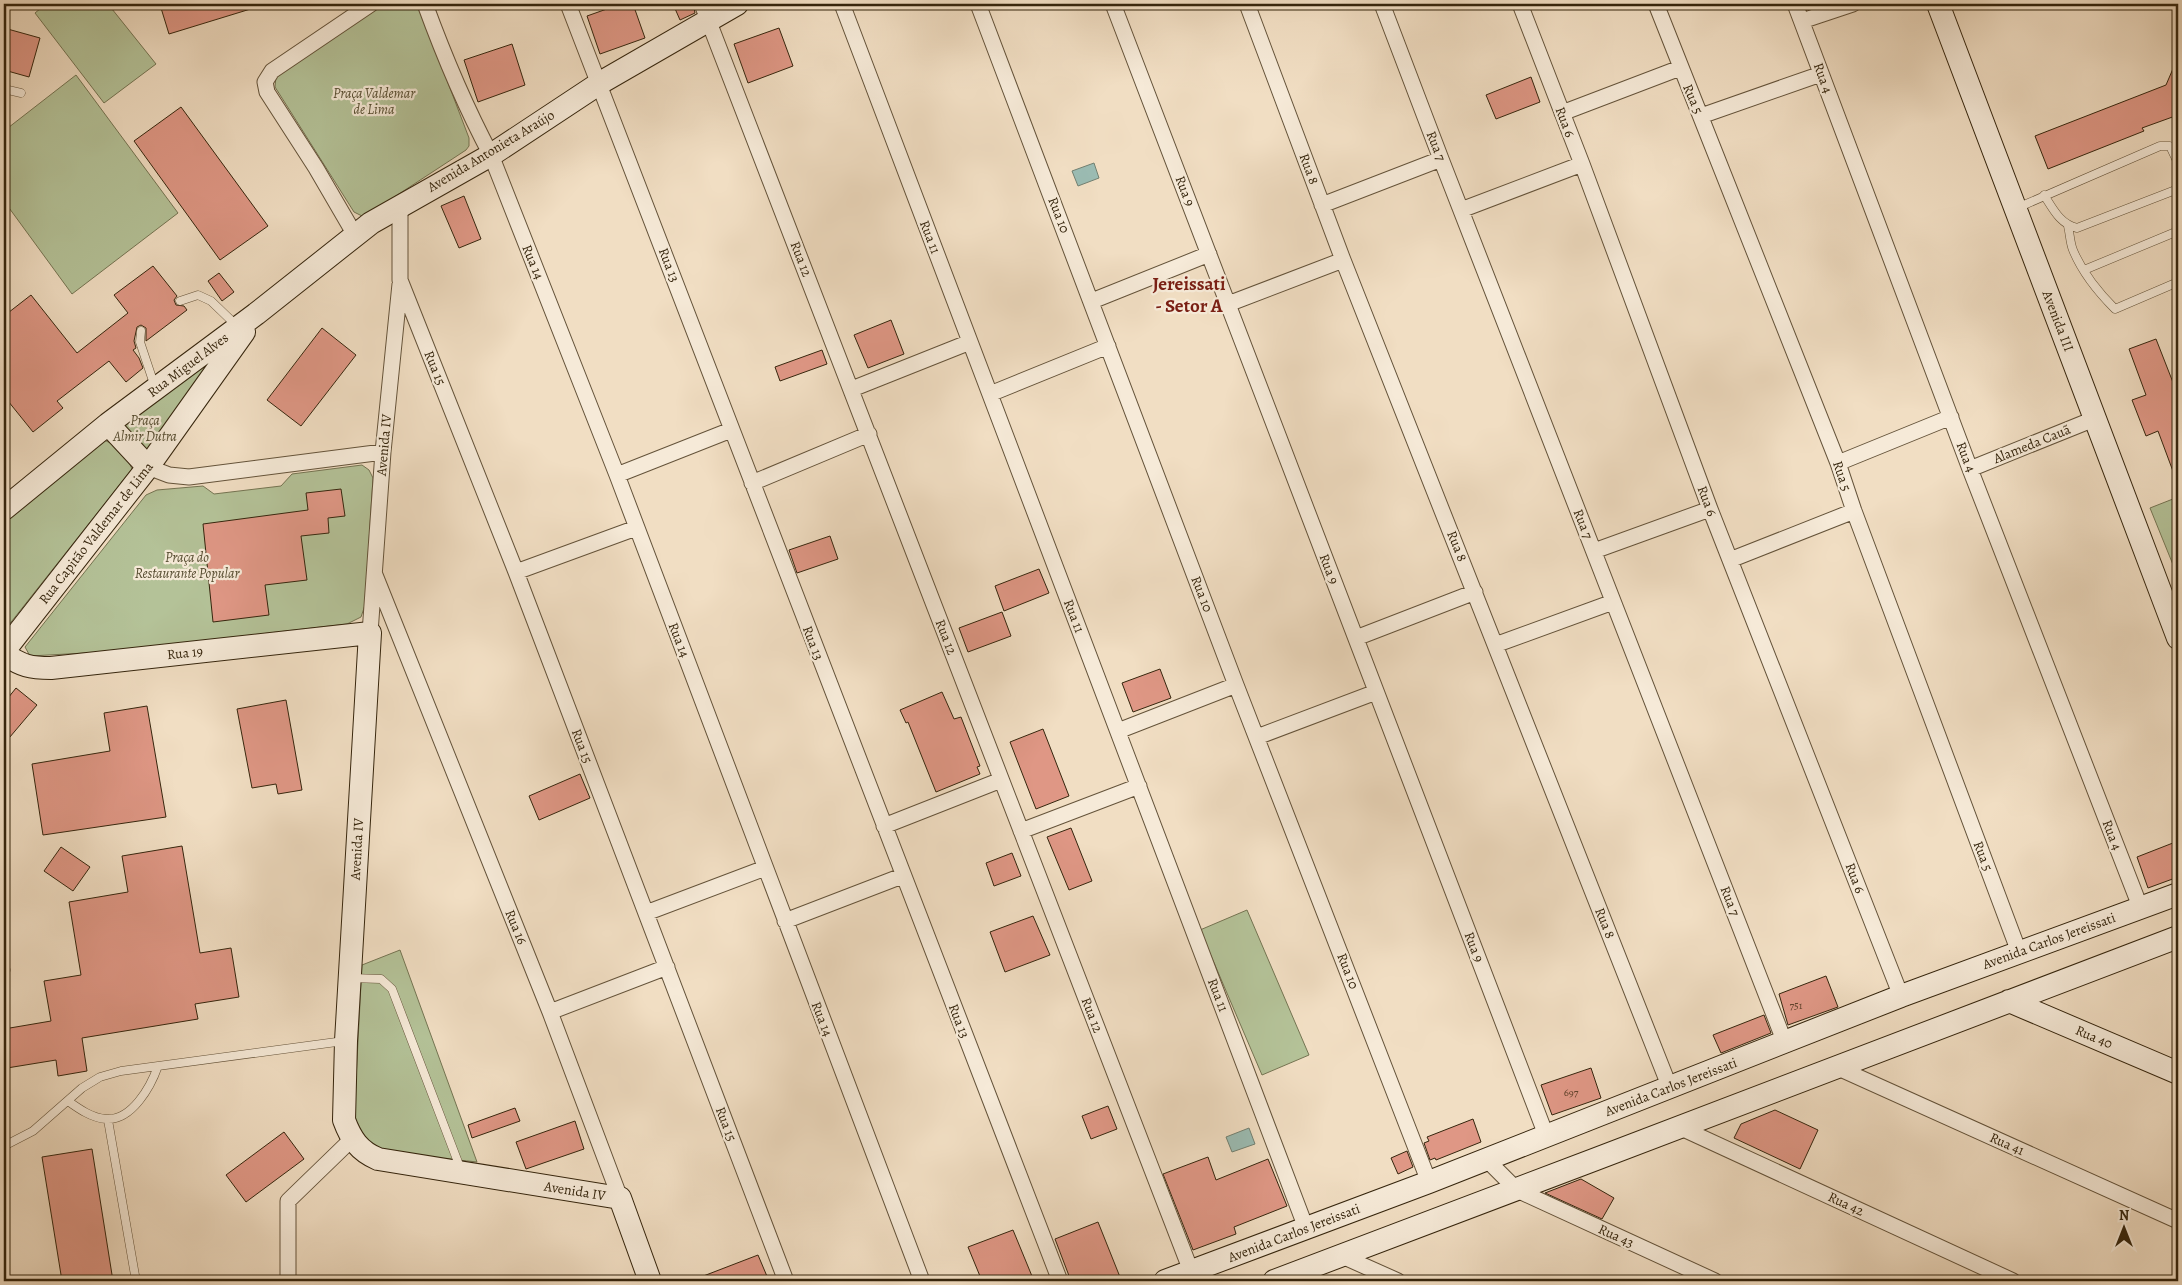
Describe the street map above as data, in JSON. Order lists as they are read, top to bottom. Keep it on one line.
{"streets":{"street":["Rua 4","Rua 5","Rua 6","Rua 7","Avenida Antonieta Araújo","Rua 8","Rua 9","Rua 10","Rua 11","Rua 12","Rua 14","Rua 13","Avenida III","Rua Miguel Alves","Rua 15","Alameda Cauã","Avenida IV","Rua Capitão Valdemar de Lima","Rua 19","Rua 16","Avenida Carlos Jereissati","Rua 40","Rua 41","Rua 42","Rua 43"]},"crossings":[["Rua 4","Alameda Cauã"],["Rua 4","Avenida Carlos Jereissati"],["Rua 5","Avenida Carlos Jereissati"],["Rua 6","Avenida Carlos Jereissati"],["Rua 7","Avenida Carlos Jereissati"],["Avenida Antonieta Araújo","Rua 12"],["Avenida Antonieta Araújo","Rua 14"],["Avenida Antonieta Araújo","Rua 13"],["Avenida Antonieta Araújo","Rua Miguel Alves"],["Avenida Antonieta Araújo","Rua 15"],["Avenida Antonieta Araújo","Rua Capitão Valdemar de Lima"],["Rua 8","Avenida Carlos Jereissati"],["Rua 9","Avenida Carlos Jereissati"],["Rua 10","Avenida Carlos Jereissati"],["Rua 11","Avenida Carlos Jereissati"],["Rua 12","Avenida Carlos Jereissati"],["Avenida III","Alameda Cauã"],["Rua Miguel Alves","Rua Capitão Valdemar de Lima"],["Rua 15","Avenida IV"],["Avenida IV","Rua 19"],["Avenida IV","Rua 16"],["Rua Capitão Valdemar de Lima","Rua 19"]],"districts":["Jereissati - Setor A"],"parks":["Praça Valdemar de Lima","Praça Almir Dutra","Praça do Restaurante Popular"],"house_numbers":["751","697"],"north":"top"}
